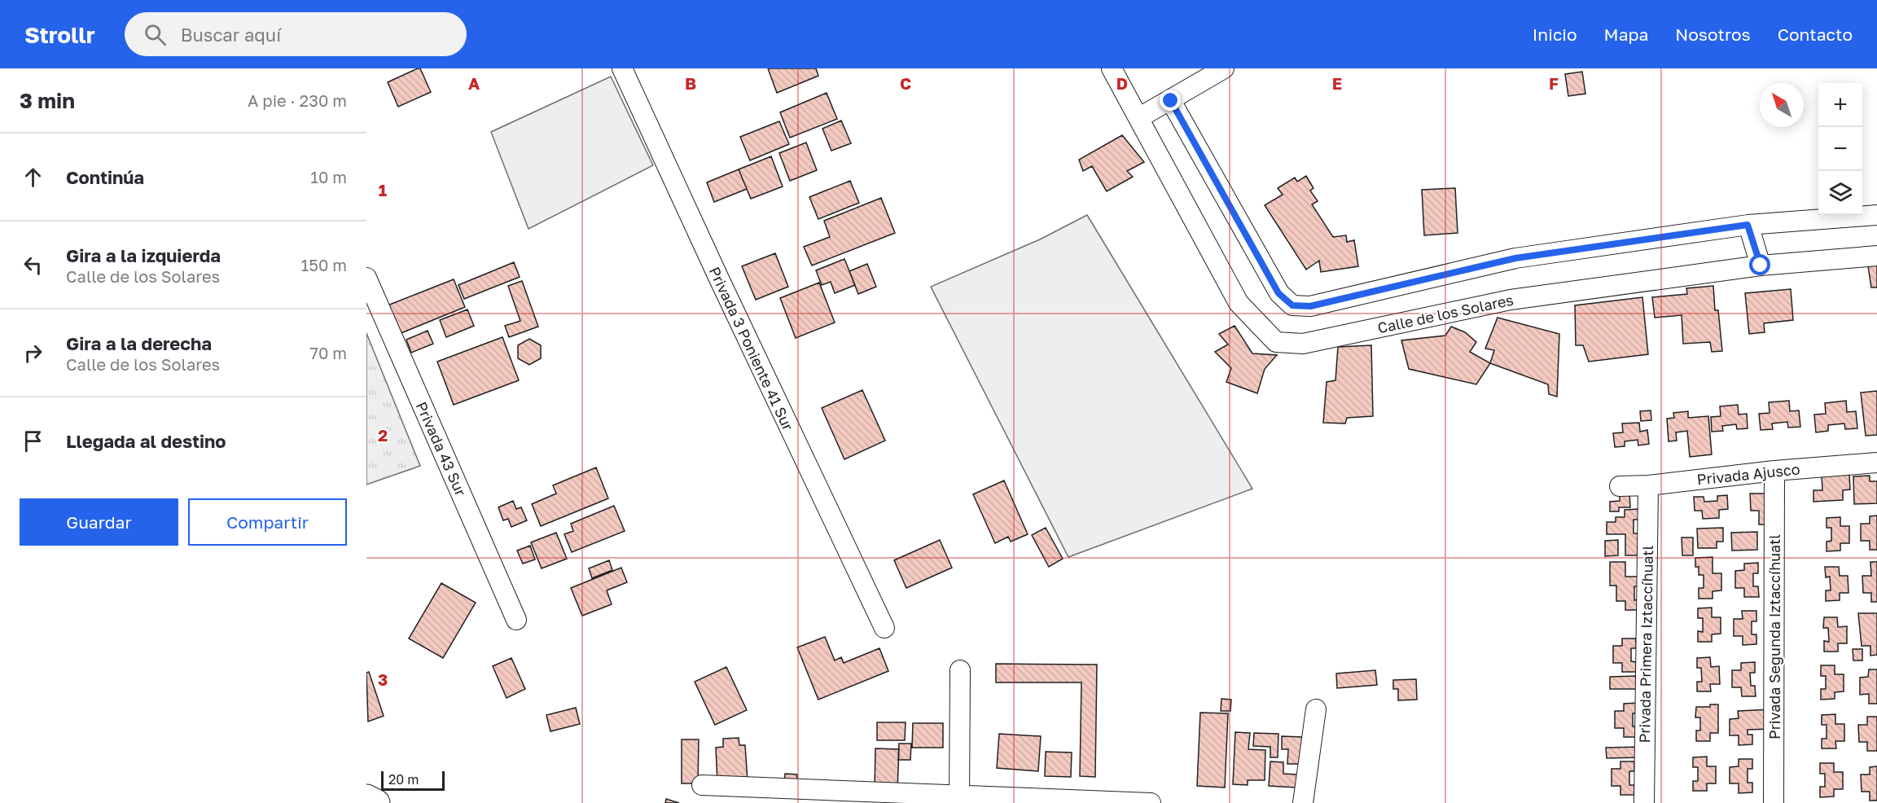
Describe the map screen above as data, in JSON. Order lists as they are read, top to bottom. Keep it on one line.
{"streets":{"street":["Calle de los Solares","Privada 3 Poniente 41 Sur","Privada 43 Sur","Privada Ajusco","Privada Segunda Iztaccíhuatl","Privada Primera Iztaccíhuatl"]},"crossings":[["Privada Ajusco","Privada Segunda Iztaccíhuatl"],["Privada Ajusco","Privada Primera Iztaccíhuatl"]],"scale_bar":"20 m","north":"top left","page":{"header":"Strollr","search":"Buscar aquí","nav":["Inicio","Mapa","Nosotros","Contacto"],"heading":["3 min","A pie · 230 m"],"map_buttons":["+","−"],"list":[["Continúa","10 m"],["Gira a la izquierda","Calle de los Solares","150 m"],["Gira a la derecha","Calle de los Solares","70 m"],"Llegada al destino"],"buttons":["Guardar","Compartir"],"scale":"20 m"},"grid":{"columns":["A","B","C","D","E","F"],"rows":["1","2","3"]}}
